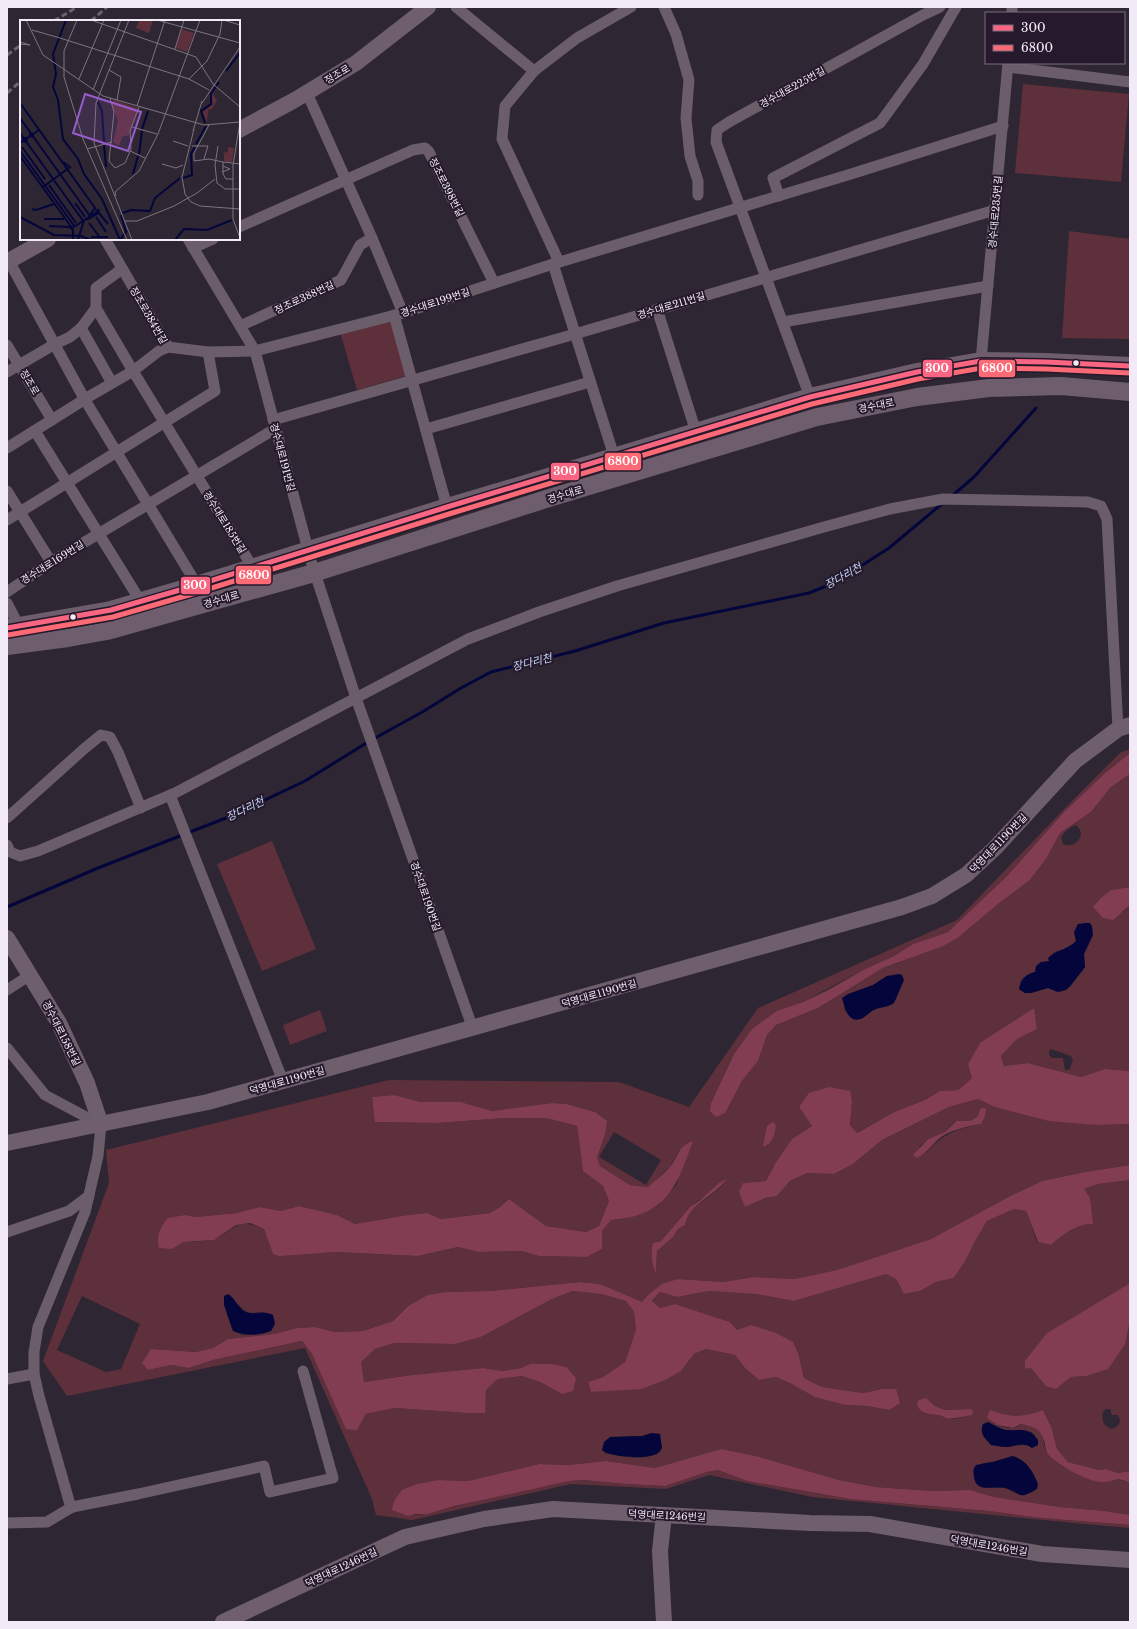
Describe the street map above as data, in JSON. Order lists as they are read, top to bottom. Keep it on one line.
{"streets":{"main road":["경수대로"],"street":["정조로","경수대로225번길","정조로398번길","경수대로235번길","정조로388번길","경수대로199번길","경수대로211번길","정조로384번길","경수대로191번길","경수대로185번길","경수대로169번길","덕영대로1190번길","경수대로190번길","경수대로158번길","덕영대로1246번길"]},"crossings":[["경수대로225번길","경수대로211번길"],["경수대로225번길","경수대로"],["정조로398번길","경수대로199번길"],["경수대로235번길","경수대로"],["경수대로199번길","정조로384번길"],["경수대로199번길","경수대로"],["정조로384번길","경수대로191번길"],["경수대로","경수대로191번길"],["경수대로","경수대로185번길"],["경수대로185번길","경수대로169번길"],["덕영대로1190번길","경수대로190번길"],["덕영대로1190번길","경수대로158번길"]],"water":["장다리천"],"lines":["transit line 300","transit line 6800"],"legend":["300","6800"]}
